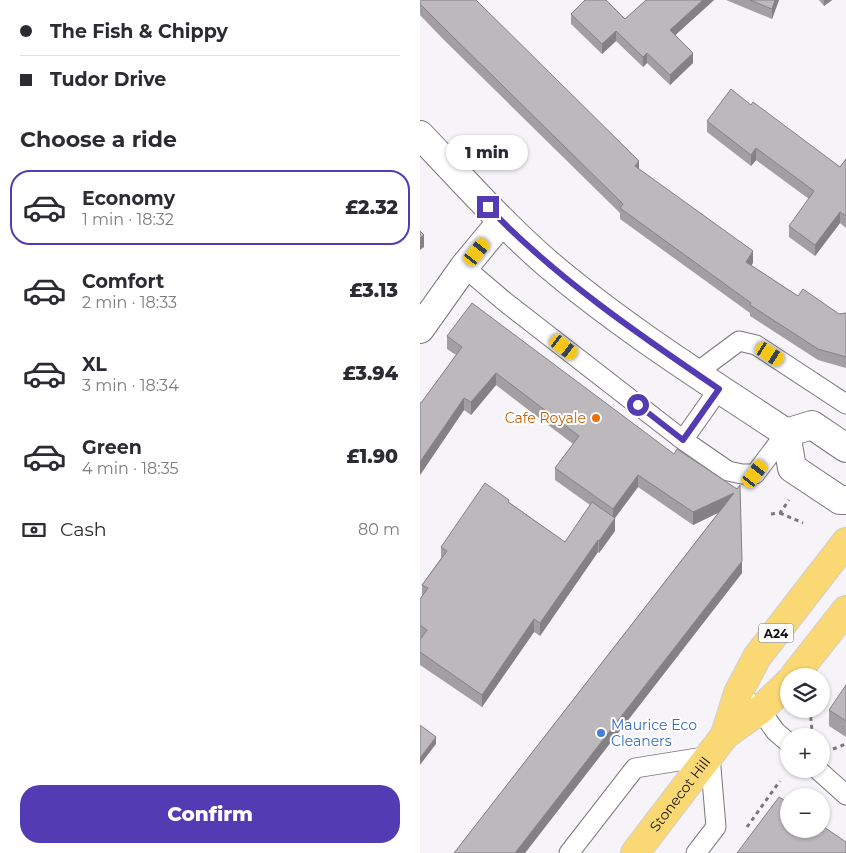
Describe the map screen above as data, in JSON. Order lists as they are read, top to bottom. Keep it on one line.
{"streets":{"highway":["A24","Stonecot Hill"]},"places":["Cafe Royale","Maurice Eco Cleaners"],"page":{"banner":["The Fish & Chippy","Tudor Drive"],"heading":"Choose a ride","bubble":"1 min","list":[{"name":"Economy","note":"1 min · 18:32","value":"£2.32"},{"name":"Comfort","note":"2 min · 18:33","value":"£3.13"},{"name":"XL","note":"3 min · 18:34","value":"£3.94"},{"name":"Green","note":"4 min · 18:35","value":"£1.90"}],"pay":["Cash","80 m"],"map_buttons":["+","−"],"buttons":"Confirm"}}
